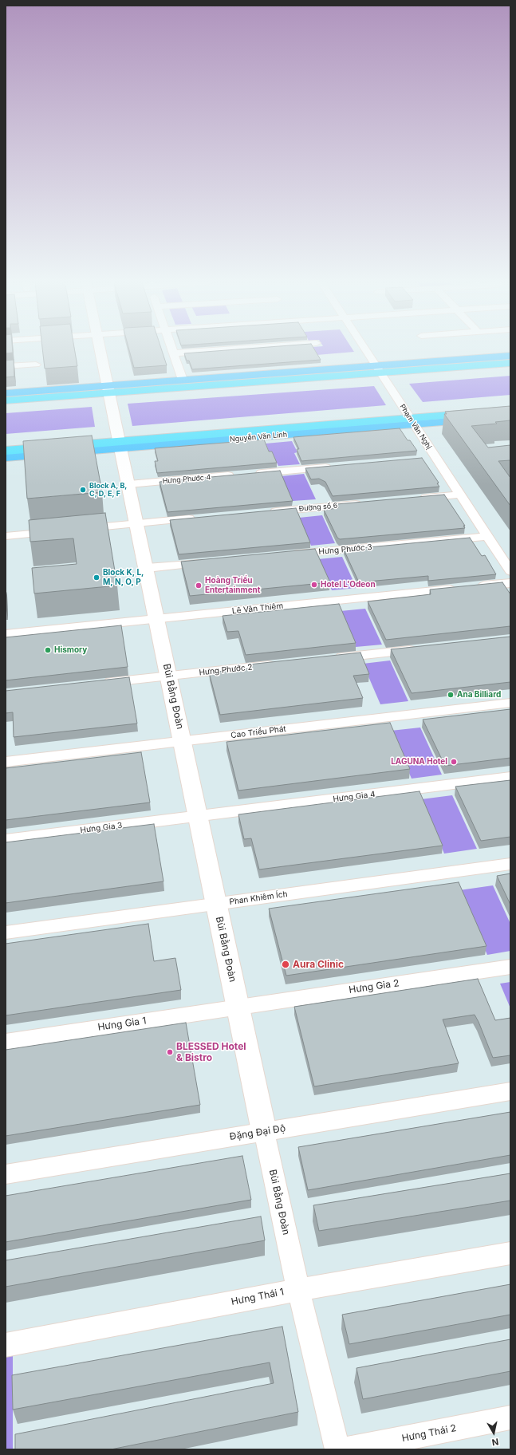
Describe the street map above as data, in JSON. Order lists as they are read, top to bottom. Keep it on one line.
{"streets":{"highway":["Nguyễn Văn Linh"],"street":["Phạm Văn Nghị","Hưng Phước 4","Đường số 6","Hưng Phước 3","Lê Văn Thiêm","Hưng Phước 2","Bùi Bằng Đoàn","Cao Triều Phát","Hưng Gia 4","Hưng Gia 3","Phan Khiêm Ích","Hưng Gia 2","Hưng Gia 1","Đặng Đại Độ","Hưng Thái 1","Hưng Thái 2"]},"crossings":[["Phạm Văn Nghị","Nguyễn Văn Linh"],["Phạm Văn Nghị","Hưng Phước 3"],["Nguyễn Văn Linh","Bùi Bằng Đoàn"],["Hưng Phước 4","Bùi Bằng Đoàn"],["Lê Văn Thiêm","Bùi Bằng Đoàn"],["Hưng Phước 2","Bùi Bằng Đoàn"],["Bùi Bằng Đoàn","Cao Triều Phát"],["Bùi Bằng Đoàn","Hưng Gia 4"],["Bùi Bằng Đoàn","Hưng Gia 3"],["Bùi Bằng Đoàn","Phan Khiêm Ích"],["Bùi Bằng Đoàn","Hưng Gia 2"],["Bùi Bằng Đoàn","Hưng Gia 1"],["Bùi Bằng Đoàn","Đặng Đại Độ"],["Bùi Bằng Đoàn","Hưng Thái 1"],["Hưng Gia 4","Hưng Gia 3"],["Hưng Gia 2","Hưng Gia 1"]],"places":["Block A, B, C, D, E, F","Block K, L, M, N, O, P","Hotel L'Odeon","Hoàng Triều Entertainment","Hismory","Ana Billiard","LAGUNA Hotel","Aura Clinic","BLESSED Hotel & Bistro"],"north":"bottom"}
